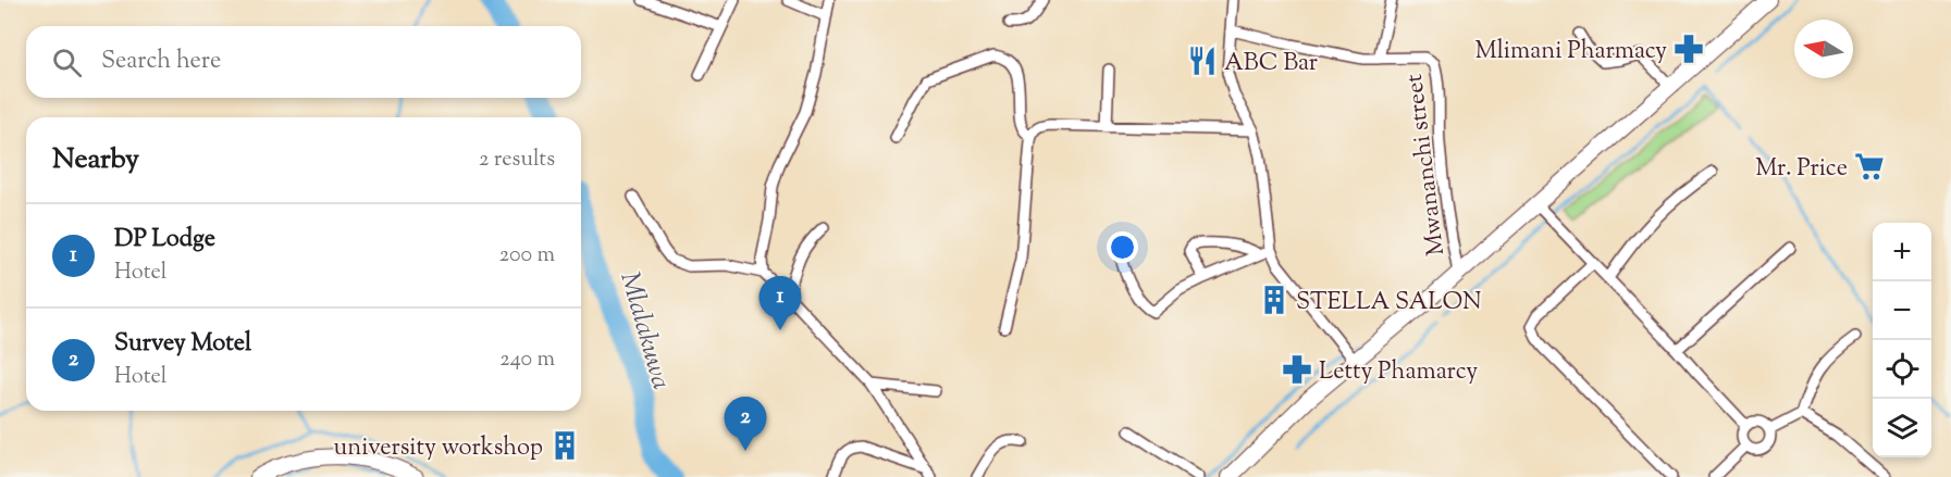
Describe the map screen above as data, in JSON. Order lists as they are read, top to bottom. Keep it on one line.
{"streets":{"street":["Mwananchi street"]},"water":["Mlalakuwa"],"places":{"pharmacy":["Mlimani Pharmacy","Letty Phamarcy"],"restaurant":["ABC Bar"],"supermarket":["Mr. Price"],"building":["STELLA SALON","university workshop"]},"north":"left","page":{"search":"Search here","heading":["Nearby","2 results"],"list":[{"mark":"1","name":"DP Lodge","note":"Hotel","value":"200 m"},{"mark":"2","name":"Survey Motel","note":"Hotel","value":"240 m"}],"map_buttons":["+","−"],"pins":["1","2"]}}
